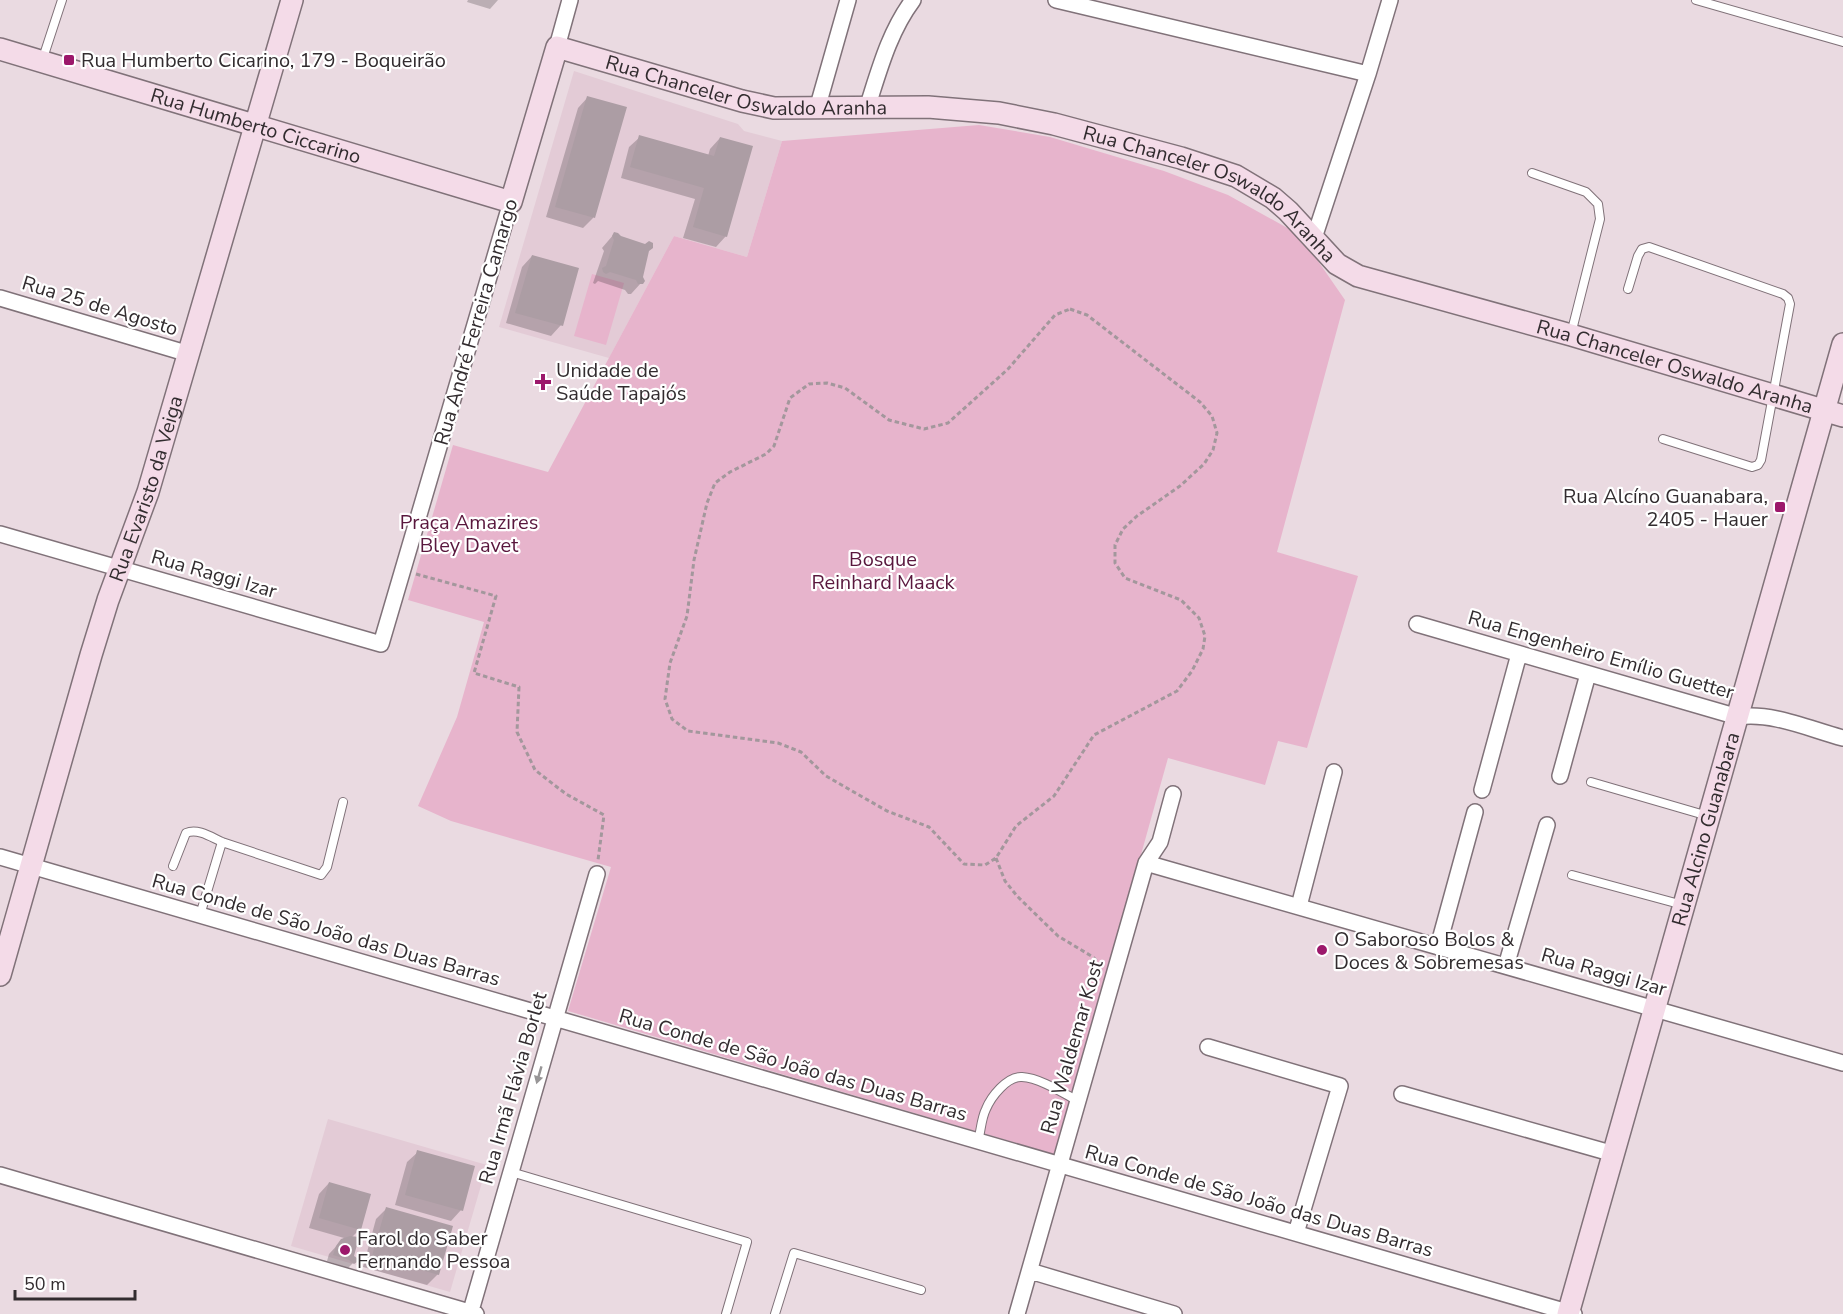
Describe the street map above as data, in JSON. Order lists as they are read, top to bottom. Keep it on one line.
{"streets":{"street":["Rua Chanceler Oswaldo Aranha","Rua Humberto Ciccarino","Rua 25 de Agosto","Rua André Ferreira Camargo","Rua Evaristo da Veiga","Rua Raggi Izar","Rua Engenheiro Emílio Guetter","Rua Alcino Guanabara","Rua Conde de São João das Duas Barras","Rua Waldemar Kost","Rua Irmã Flávia Borlet"]},"crossings":[["Rua Chanceler Oswaldo Aranha","Rua André Ferreira Camargo"],["Rua Chanceler Oswaldo Aranha","Rua Alcino Guanabara"],["Rua Humberto Ciccarino","Rua André Ferreira Camargo"],["Rua Humberto Ciccarino","Rua Evaristo da Veiga"],["Rua 25 de Agosto","Rua Evaristo da Veiga"],["Rua André Ferreira Camargo","Rua Raggi Izar"],["Rua Evaristo da Veiga","Rua Raggi Izar"],["Rua Evaristo da Veiga","Rua Conde de São João das Duas Barras"],["Rua Raggi Izar","Rua Alcino Guanabara"],["Rua Raggi Izar","Rua Waldemar Kost"],["Rua Engenheiro Emílio Guetter","Rua Alcino Guanabara"],["Rua Alcino Guanabara","Rua Conde de São João das Duas Barras"],["Rua Conde de São João das Duas Barras","Rua Waldemar Kost"],["Rua Conde de São João das Duas Barras","Rua Irmã Flávia Borlet"]],"one_way":["Rua Irmã Flávia Borlet"],"parks":["Praça Amazires Bley Davet","Bosque Reinhard Maack"],"places":{"transit":["Rua Humberto Cicarino, 179 - Boqueirão","Rua Alcíno Guanabara, 2405 - Hauer"],"health":["Unidade de Saúde Tapajós"],"other":["O Saboroso Bolos & Doces & Sobremesas","Farol do Saber Fernando Pessoa"]},"scale_bar":"50 m"}
